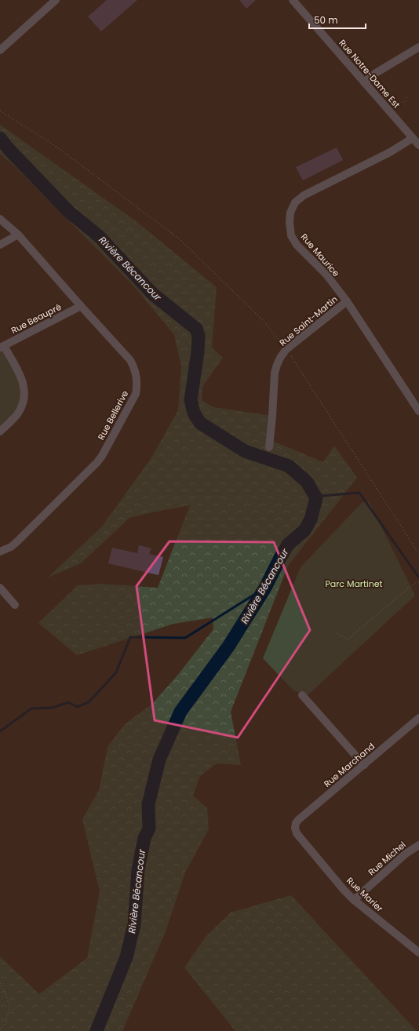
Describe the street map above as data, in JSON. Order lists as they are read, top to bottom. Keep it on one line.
{"streets":{"street":["Rue Notre-Dame Est","Rue Maurice","Rue Beaupré","Rue Saint-Martin","Rue Bellerive","Rue Marchand","Rue Michel","Rue Marier"]},"crossings":[["Rue Notre-Dame Est","Rue Maurice"],["Rue Maurice","Rue Saint-Martin"],["Rue Beaupré","Rue Bellerive"],["Rue Marchand","Rue Marier"],["Rue Michel","Rue Marier"]],"water":["Rivière Bécancour"],"parks":["Parc Martinet"],"scale_bar":"50 m"}
